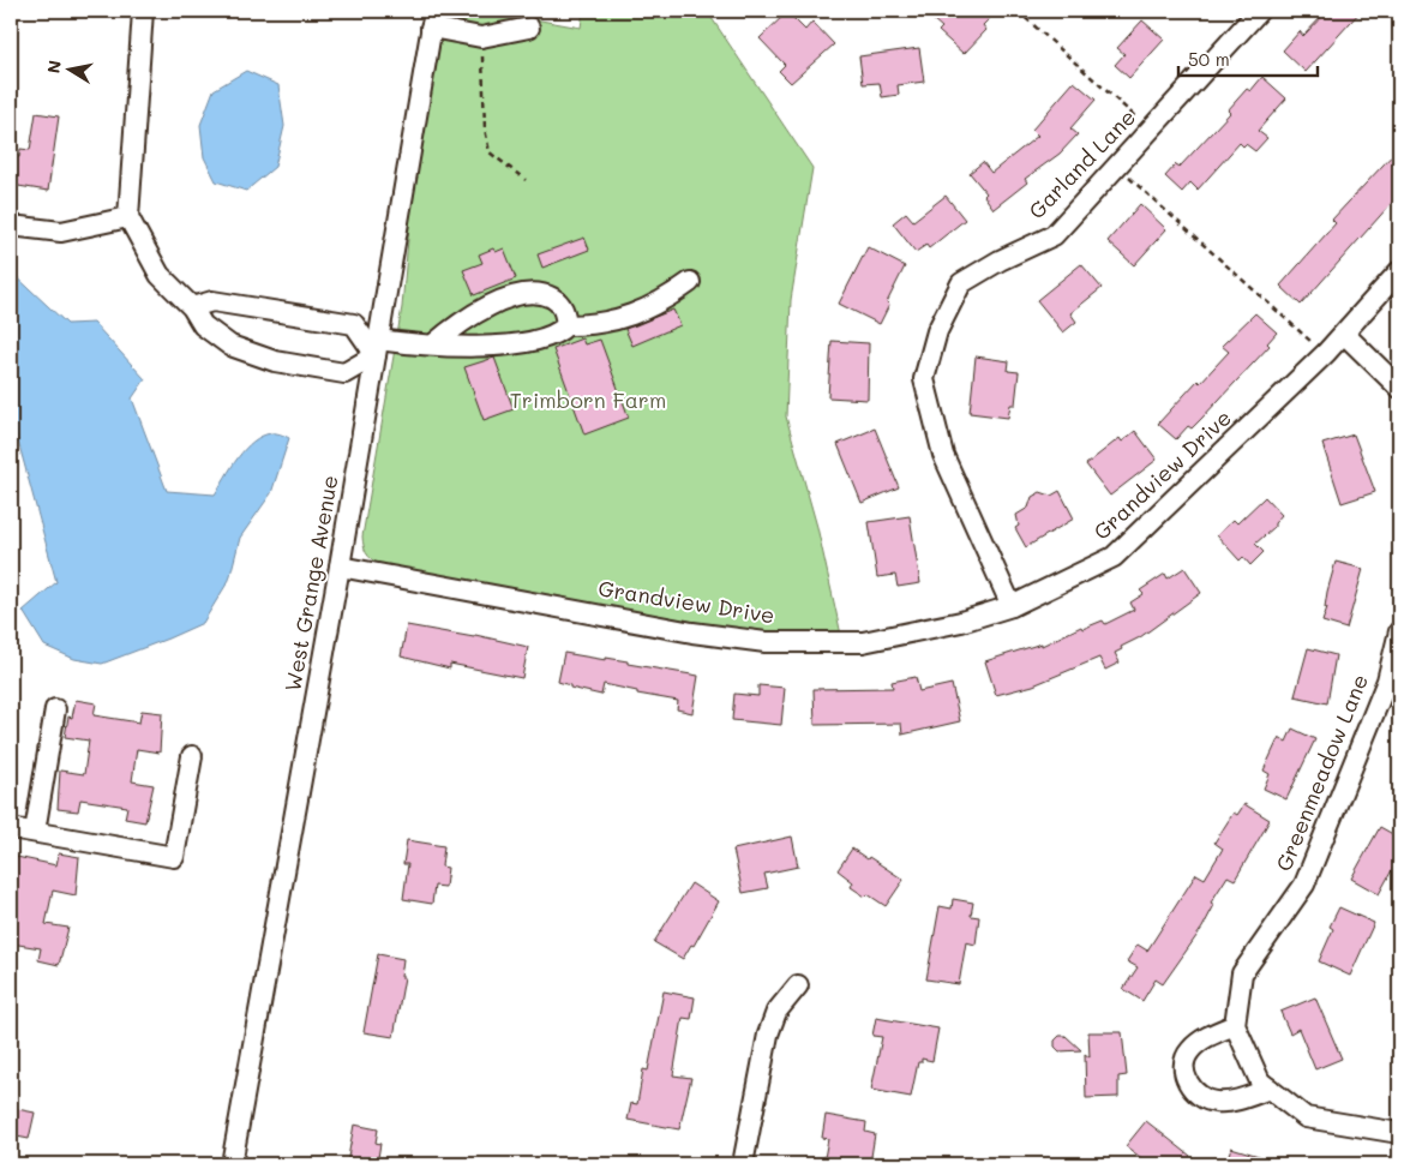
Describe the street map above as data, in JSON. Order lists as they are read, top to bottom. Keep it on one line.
{"streets":{"street":["Garland Lane","Grandview Drive","West Grange Avenue","Greenmeadow Lane"]},"crossings":[["Garland Lane","Grandview Drive"],["Grandview Drive","West Grange Avenue"]],"parks":["Trimborn Farm"],"scale_bar":"50 m","north":"left"}
